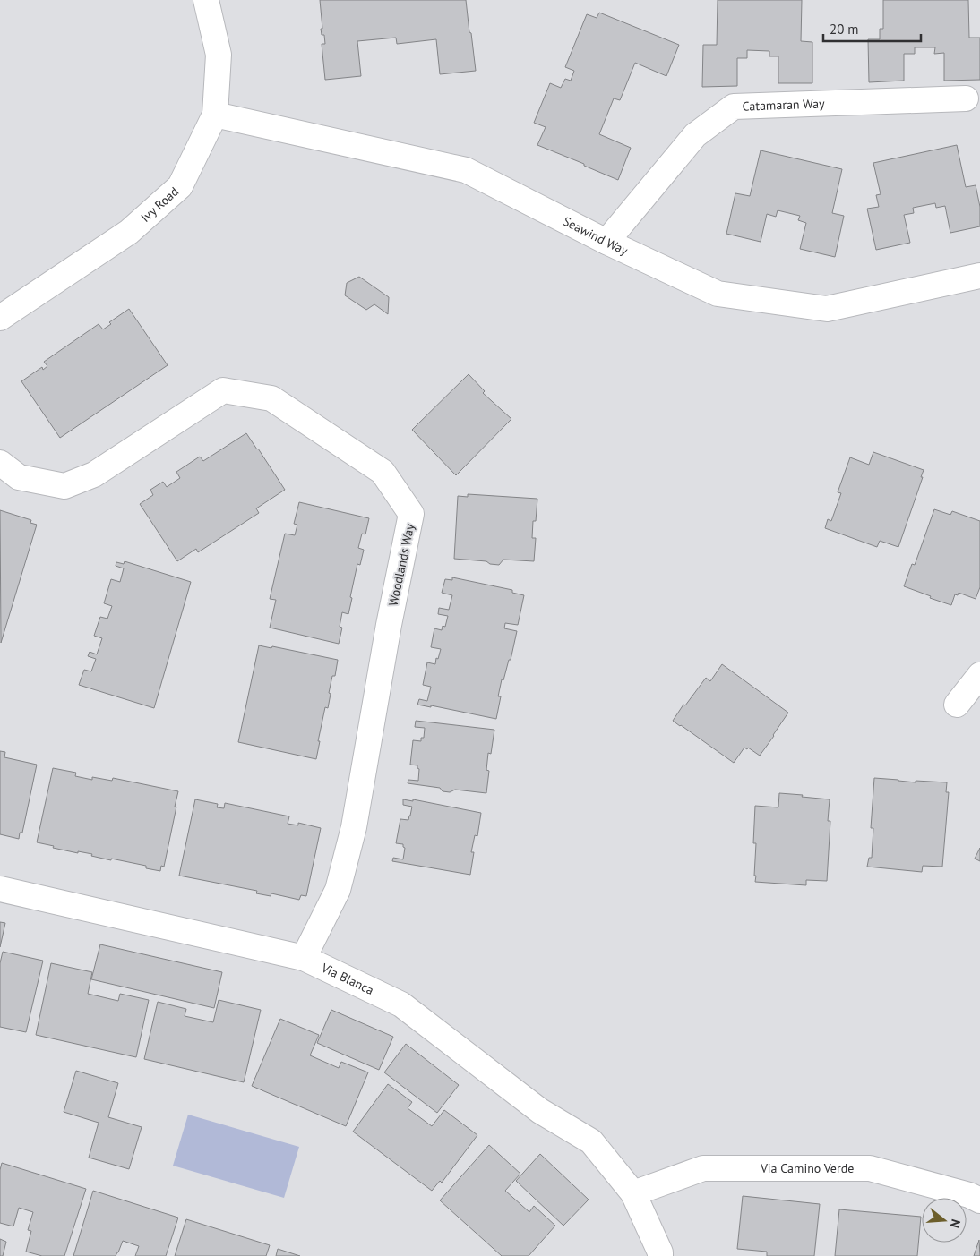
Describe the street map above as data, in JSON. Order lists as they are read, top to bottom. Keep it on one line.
{"streets":{"street":["Catamaran Way","Ivy Road","Seawind Way","Woodlands Way","Via Blanca","Via Camino Verde"]},"crossings":[["Catamaran Way","Seawind Way"],["Ivy Road","Seawind Way"],["Woodlands Way","Via Blanca"],["Via Blanca","Via Camino Verde"]],"scale_bar":"20 m","north":"right"}
